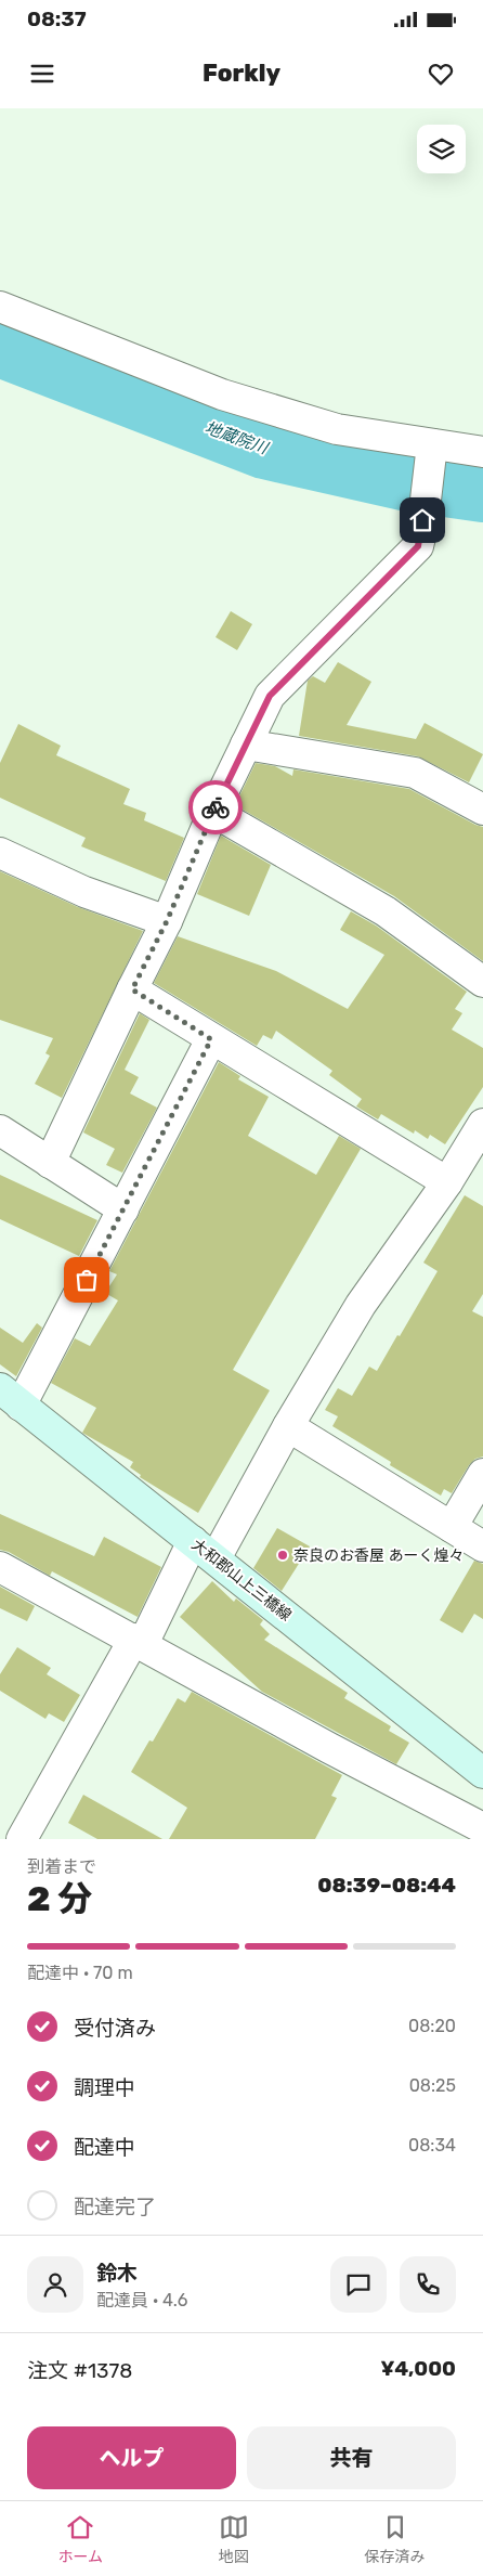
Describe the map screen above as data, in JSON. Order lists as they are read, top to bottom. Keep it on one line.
{"streets":{"main road":["大和郡山上三橋線"]},"water":["地蔵院川"],"places":["奈良のお香屋 あーく煌々"],"page":{"status":"08:37","header":"Forkly","heading":["2 分","到着まで","08:39–08:44"],"panel":["鈴木","配達員 · 4.6","注文 #1378","¥4,000"],"bar":"配達中 · 70 m","list":[["受付済み","08:20"],["調理中","08:25"],["配達中","08:34"],"配達完了"],"buttons":["ヘルプ","共有"],"tabs":["ホーム","地図","保存済み"]}}
